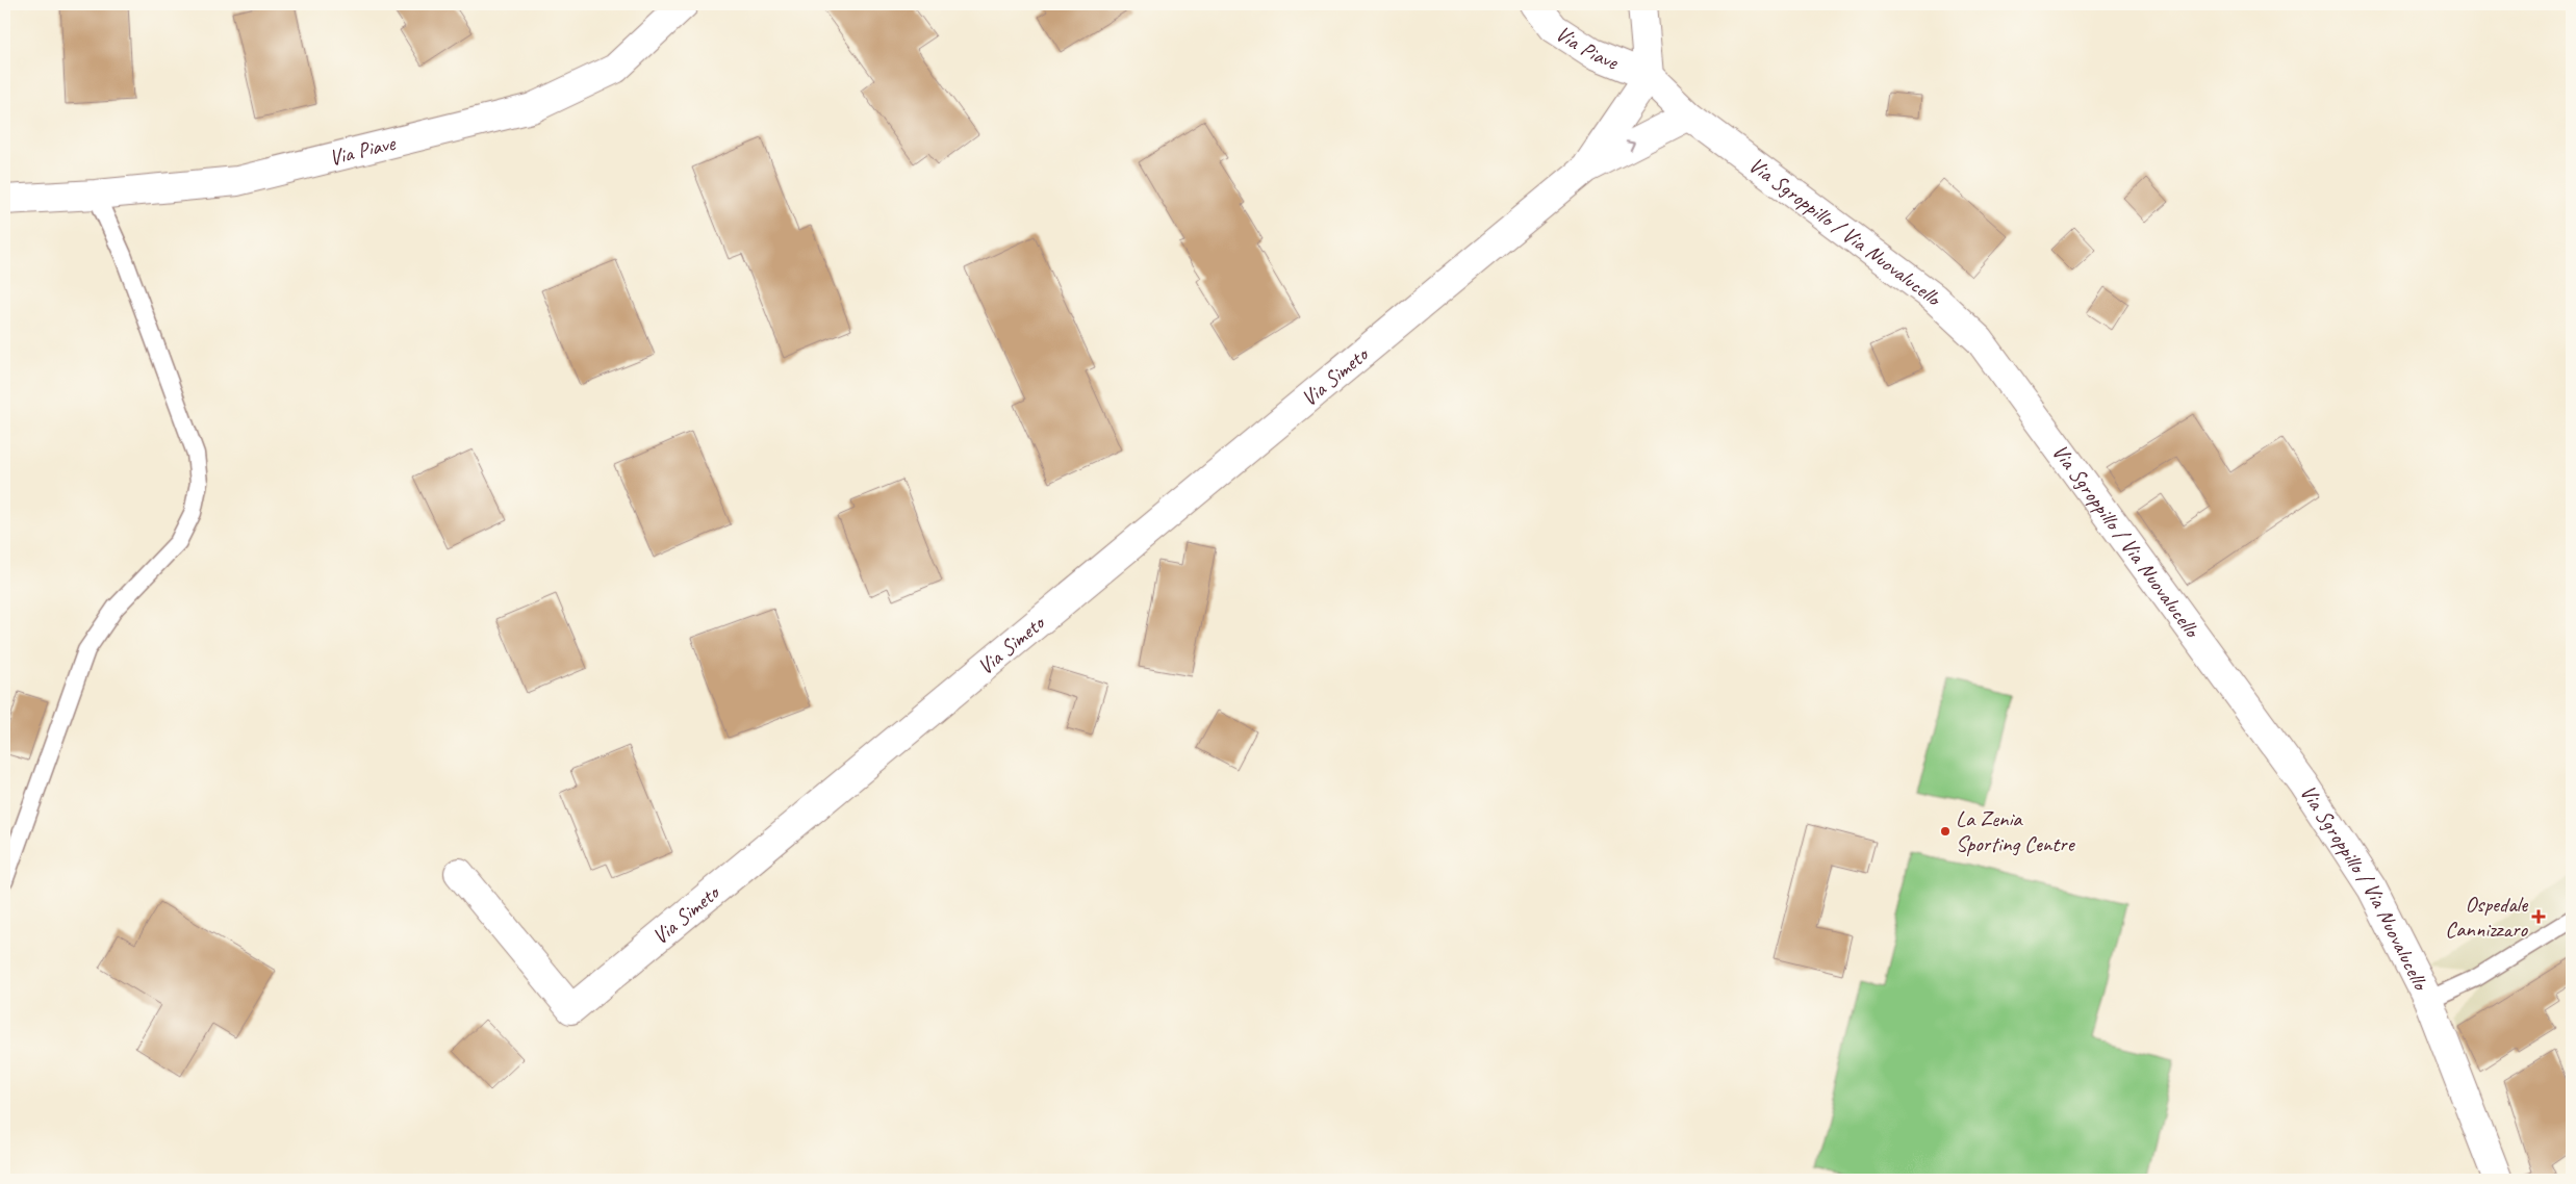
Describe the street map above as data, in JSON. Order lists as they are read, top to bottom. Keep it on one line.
{"streets":{"street":["Via Piave","Via Sgroppillo / Via Nuovalucello","Via Simeto"]},"crossings":[["Via Piave","Via Sgroppillo / Via Nuovalucello"]],"places":{"other":["La Zenia Sporting Centre"],"health":["Ospedale Cannizzaro"]}}
